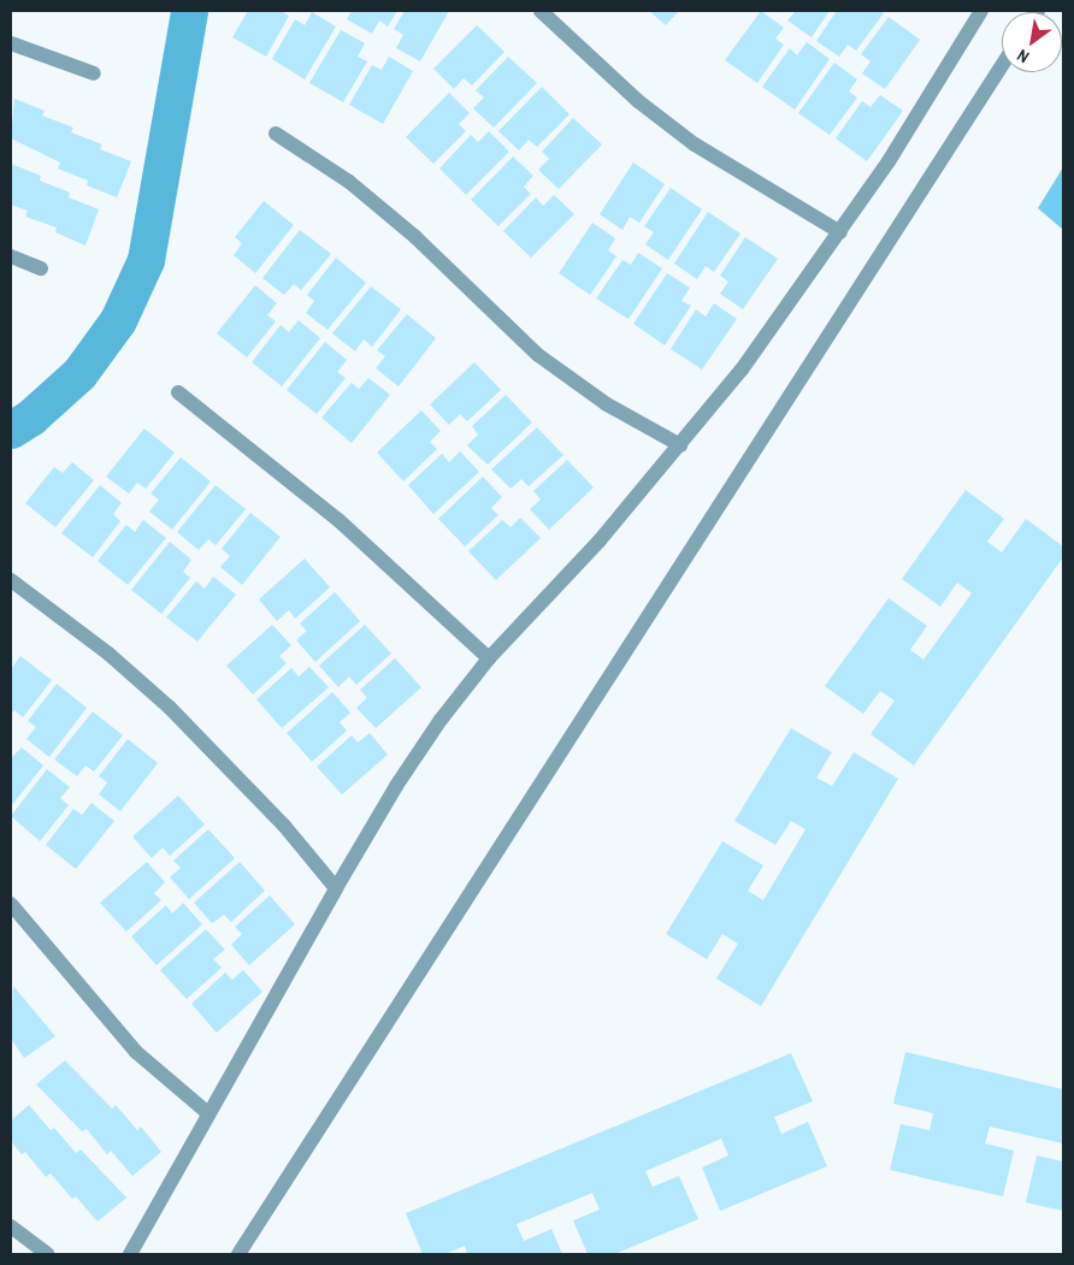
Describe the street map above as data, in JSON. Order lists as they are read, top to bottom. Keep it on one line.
{"north":"bottom left"}
